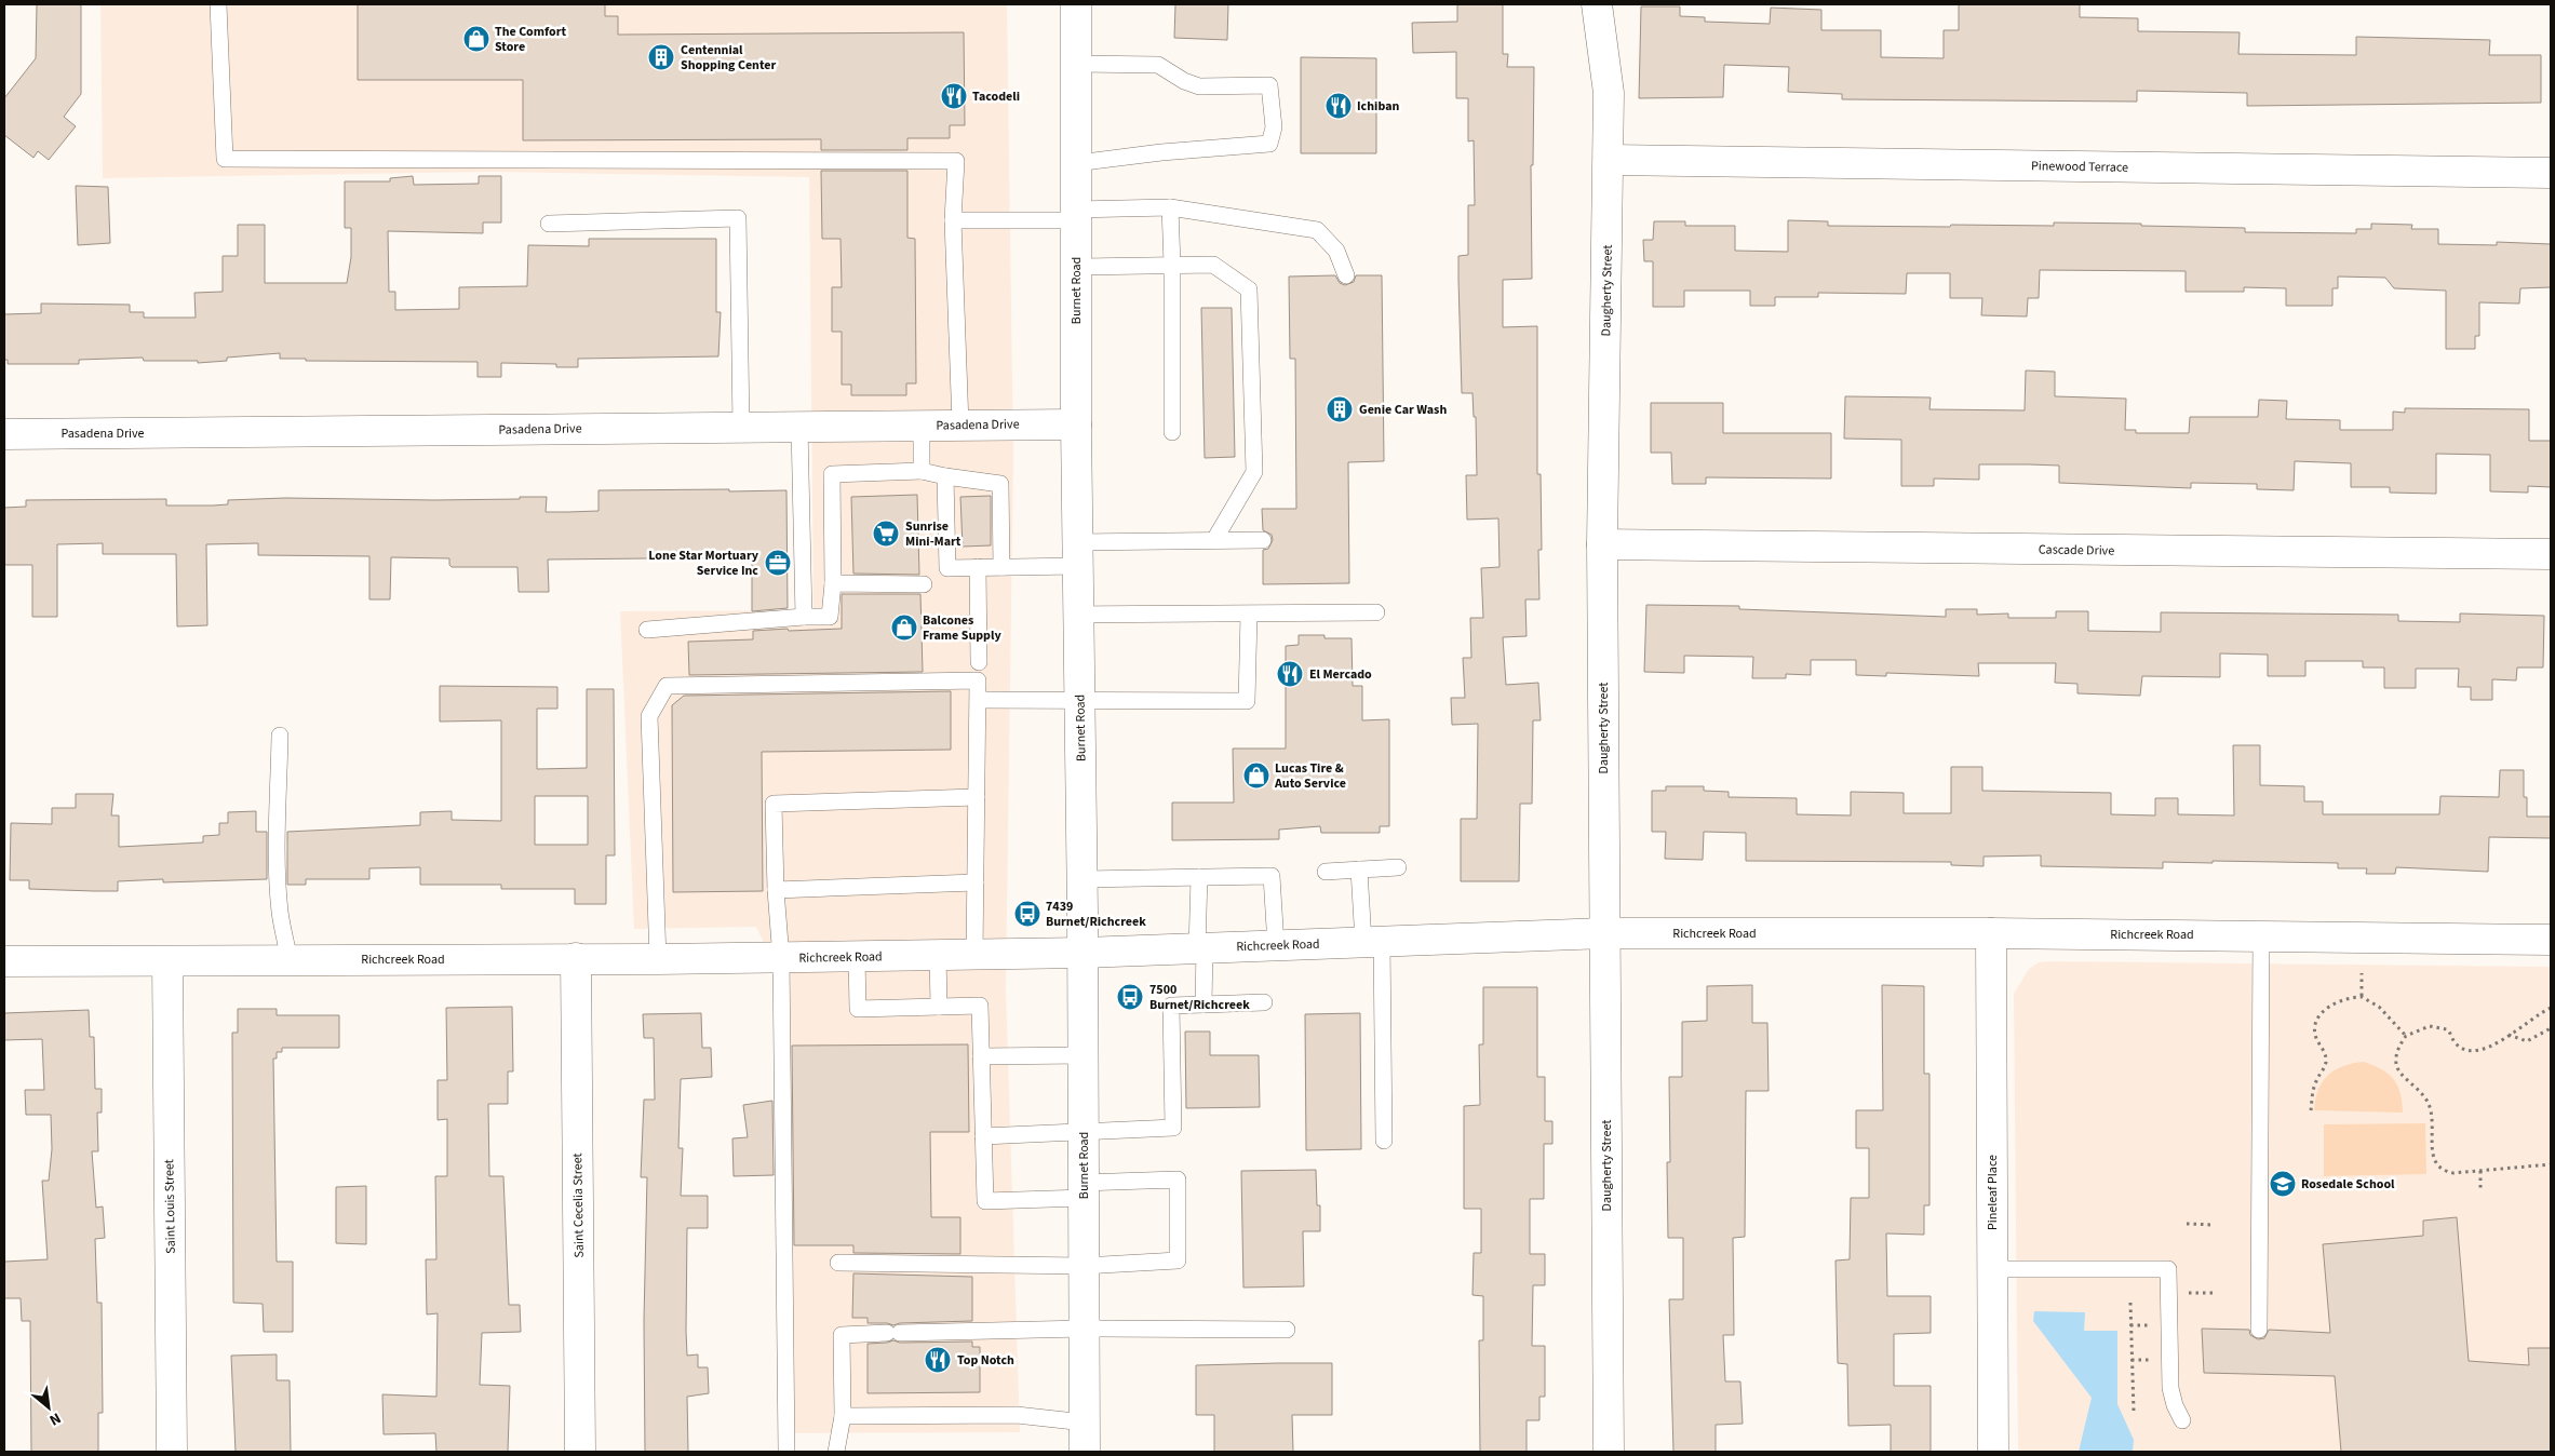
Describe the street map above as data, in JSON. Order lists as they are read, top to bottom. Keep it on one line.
{"streets":{"street":["Pinewood Terrace","Burnet Road","Daugherty Street","Pasadena Drive","Cascade Drive","Richcreek Road","Pineleaf Place","Saint Cecelia Street","Saint Louis Street"]},"crossings":[["Pinewood Terrace","Daugherty Street"],["Burnet Road","Pasadena Drive"],["Burnet Road","Richcreek Road"],["Daugherty Street","Cascade Drive"],["Daugherty Street","Richcreek Road"],["Richcreek Road","Pineleaf Place"],["Richcreek Road","Saint Cecelia Street"],["Richcreek Road","Saint Louis Street"]],"places":{"shop":["The Comfort Store","Balcones Frame Supply","Lucas Tire & Auto Service"],"building":["Centennial Shopping Center","Genie Car Wash"],"restaurant":["Tacodeli","Ichiban","El Mercado","Top Notch"],"supermarket":["Sunrise Mini-Mart"],"office":["Lone Star Mortuary Service Inc"],"bus stop":["7439 Burnet/Richcreek","7500 Burnet/Richcreek"],"school or university":["Rosedale School"]},"north":"bottom right"}
